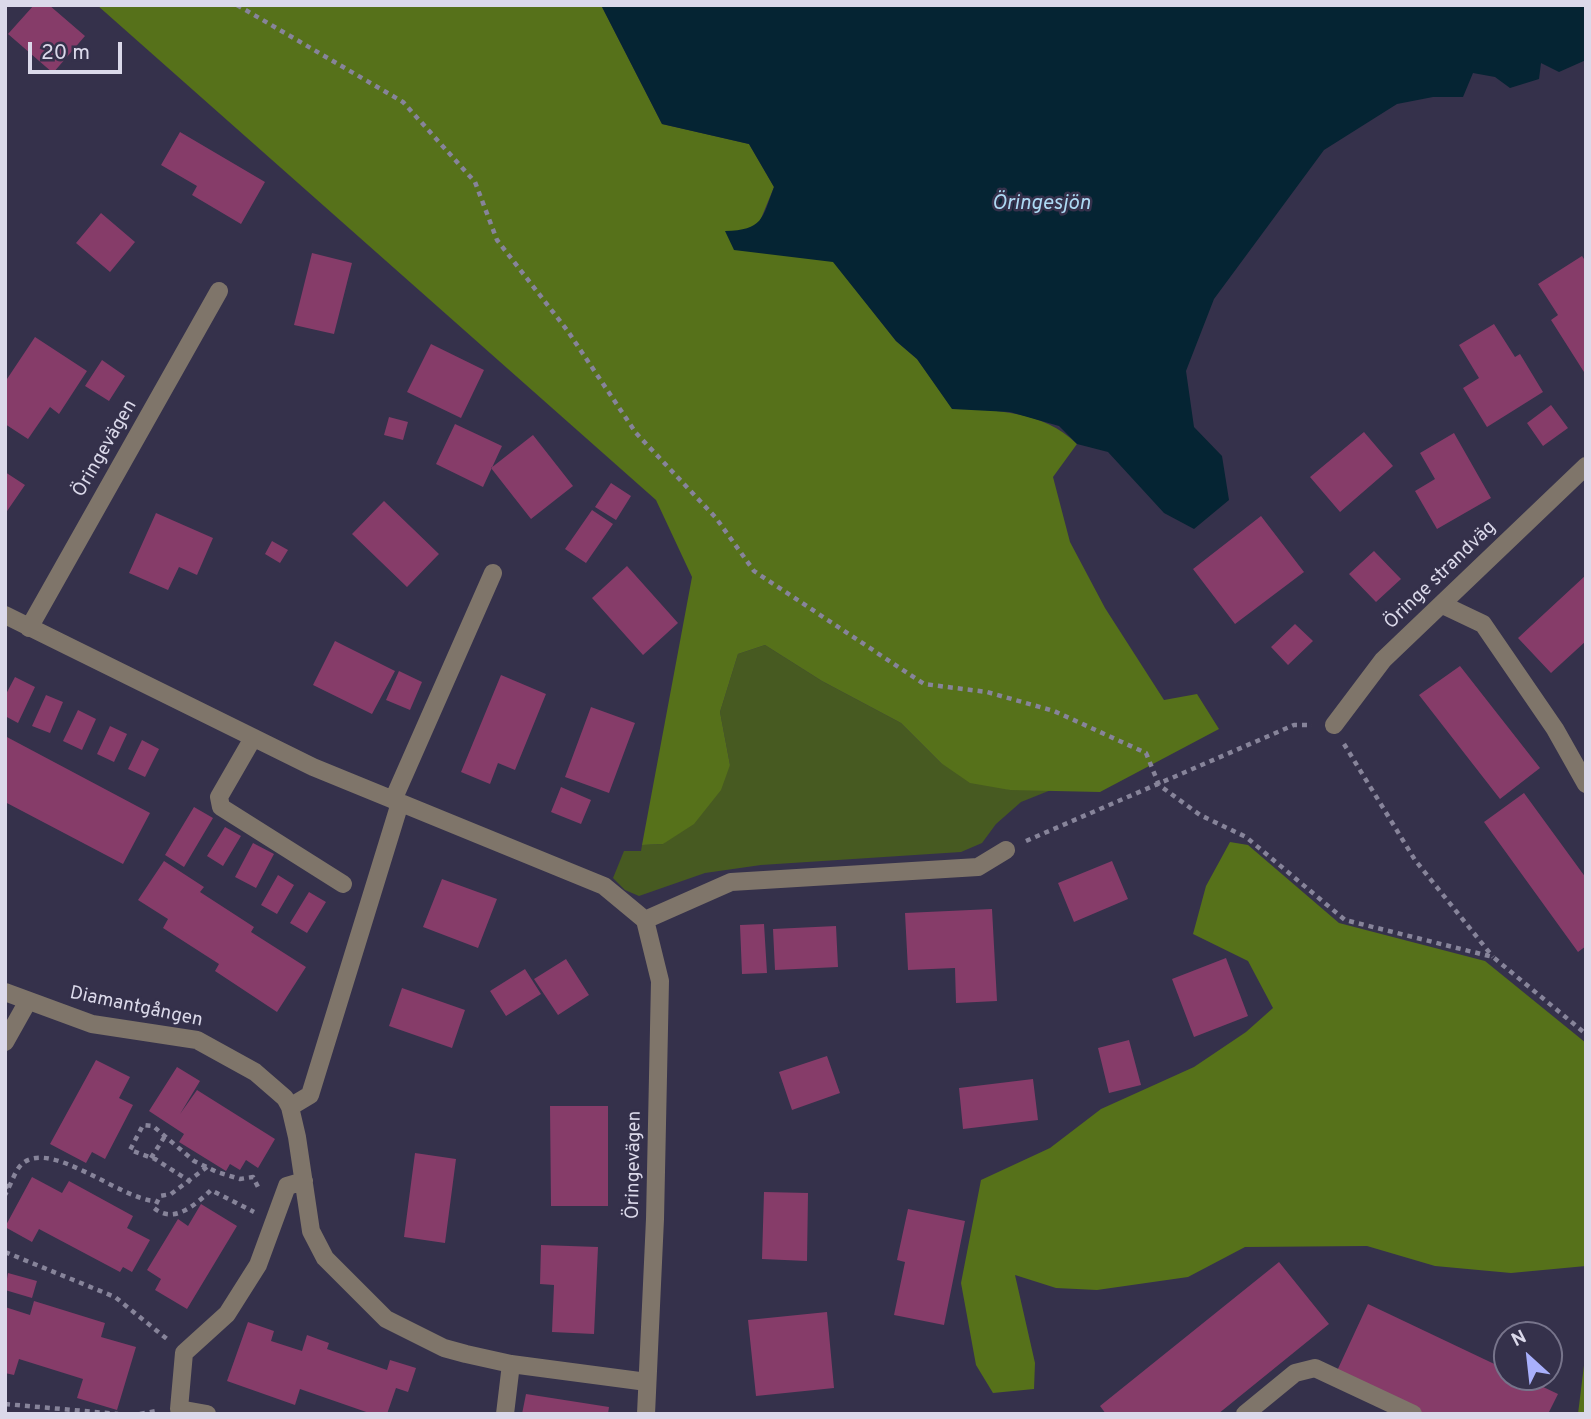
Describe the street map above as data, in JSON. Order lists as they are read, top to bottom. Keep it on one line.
{"streets":{"street":["Öringevägen","Öringe strandväg","Diamantgången"]},"water":["Öringesjön"],"scale_bar":"20 m","north":"top left"}
